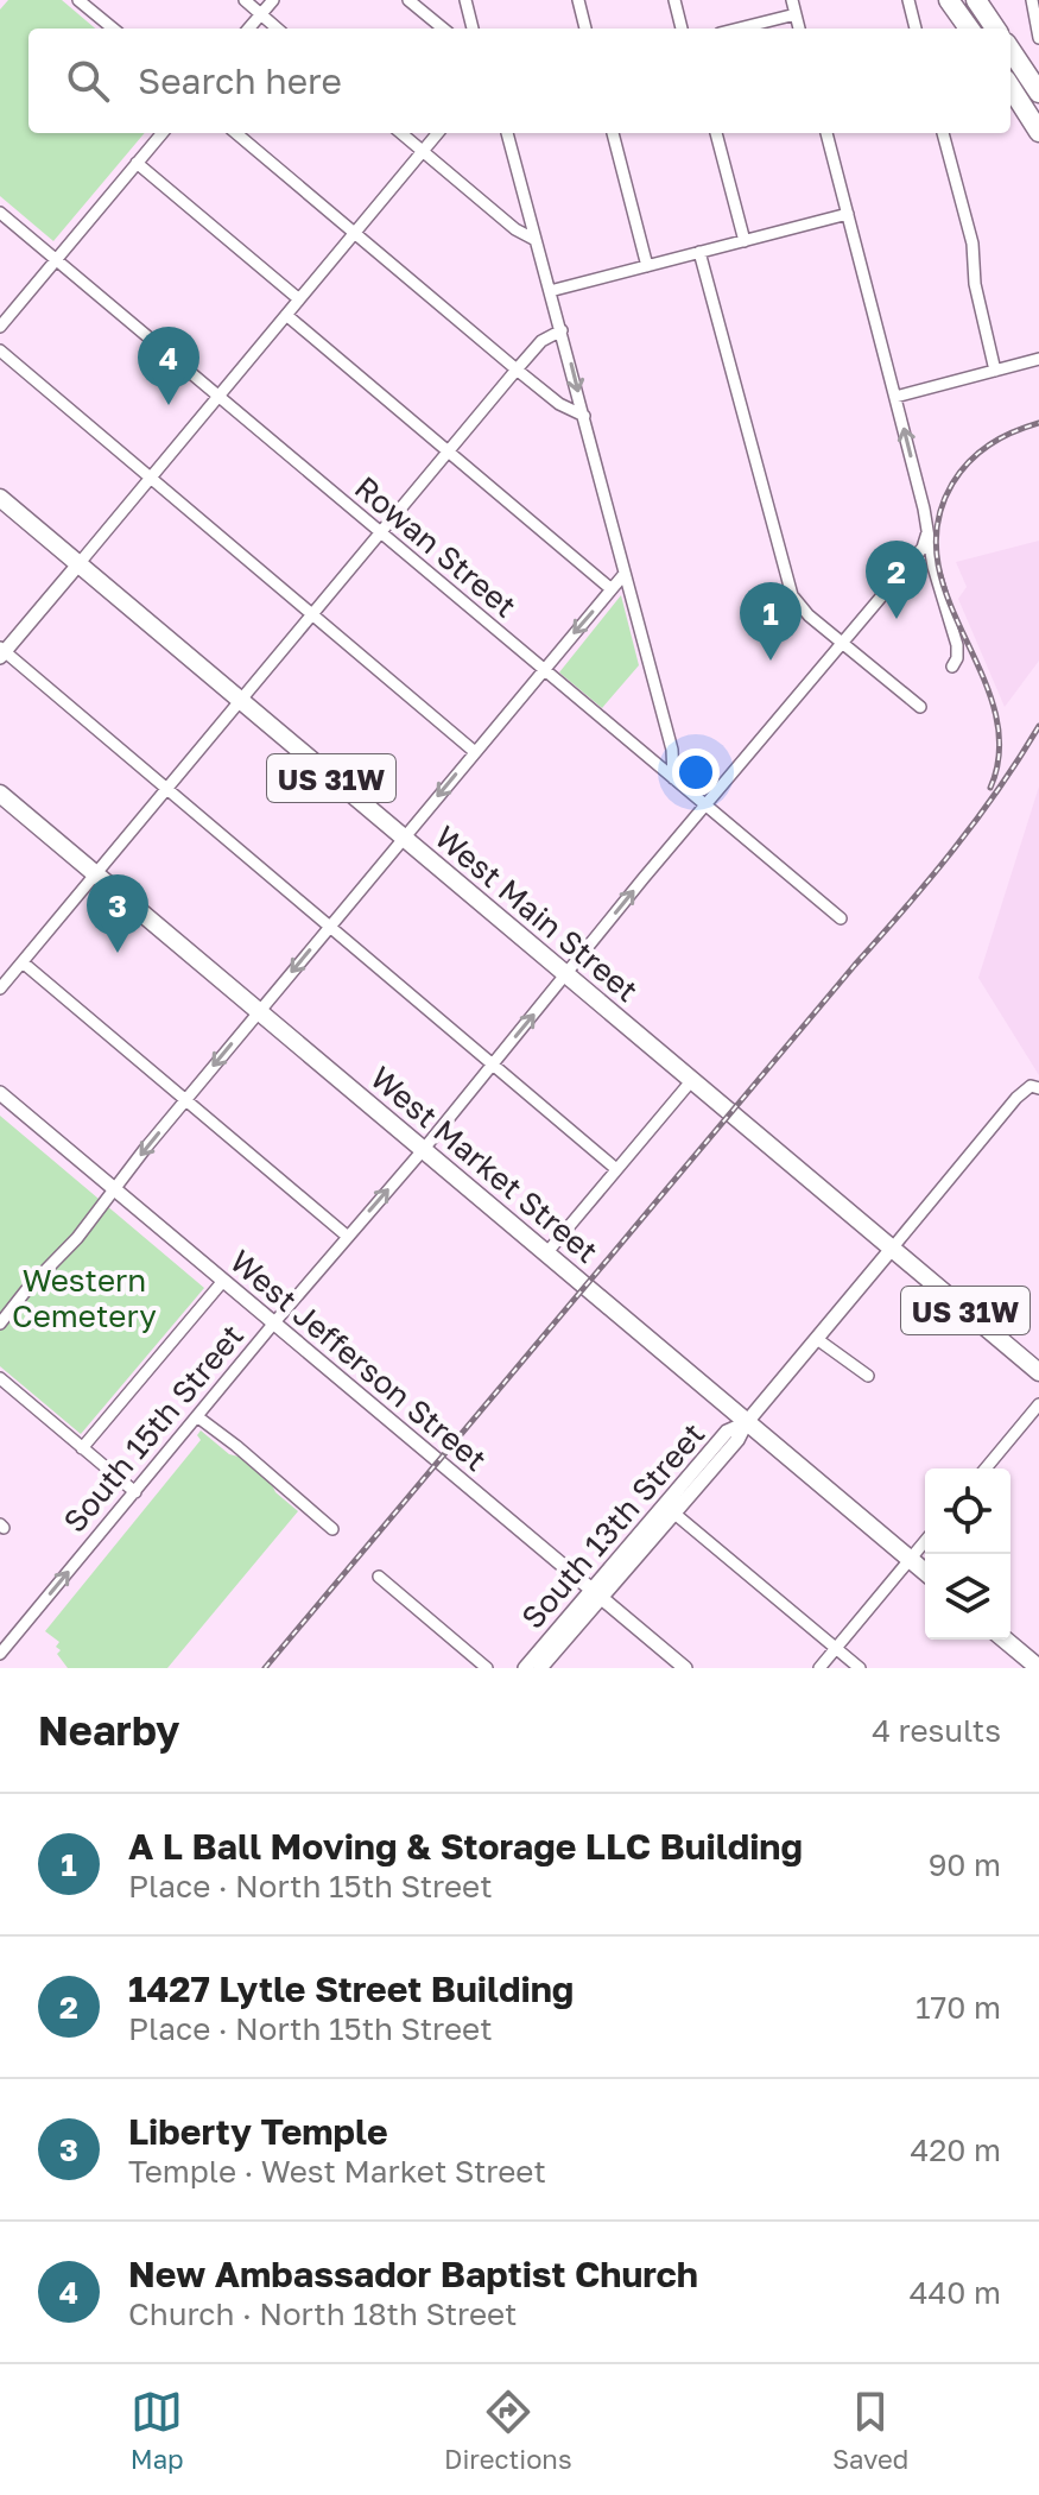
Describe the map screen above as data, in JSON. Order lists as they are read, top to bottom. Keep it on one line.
{"streets":{"main road":["US 31W","West Main Street","West Market Street"],"street":["Rowan Street","West Jefferson Street","South 15th Street","South 13th Street"]},"crossings":[["Rowan Street","South 15th Street"],["West Main Street","South 15th Street"],["West Main Street","South 13th Street"],["West Market Street","South 15th Street"],["West Market Street","South 13th Street"],["West Jefferson Street","South 15th Street"],["West Jefferson Street","South 13th Street"]],"one_way":["South 15th Street"],"parks":["Western Cemetery"],"page":{"search":"Search here","pins":["4","2","1","3"],"heading":["Nearby","4 results"],"list":[{"mark":"1","name":"A L Ball Moving & Storage LLC Building","note":"Place · North 15th Street","value":"90 m"},{"mark":"2","name":"1427 Lytle Street Building","note":"Place · North 15th Street","value":"170 m"},{"mark":"3","name":"Liberty Temple","note":"Temple · West Market Street","value":"420 m"},{"mark":"4","name":"New Ambassador Baptist Church","note":"Church · North 18th Street","value":"440 m"}],"nav":["Map","Directions","Saved"]}}
